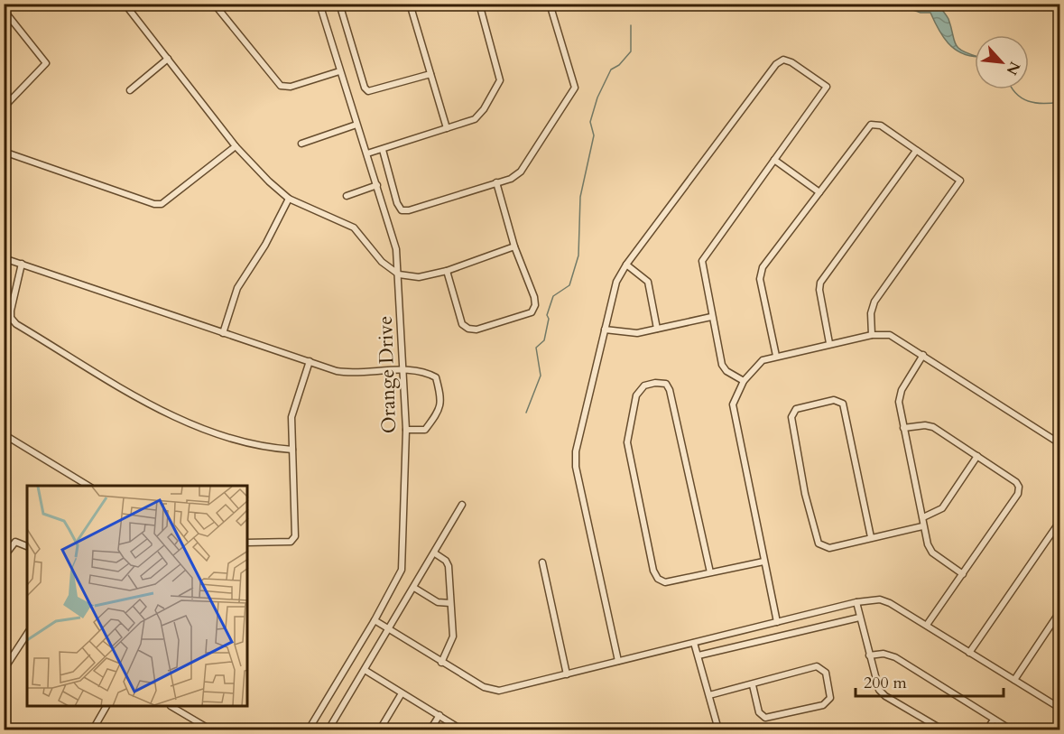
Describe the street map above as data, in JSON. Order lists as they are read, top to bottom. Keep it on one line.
{"streets":{"street":["Orange Drive"]},"scale_bar":"200 m","north":"bottom right"}
